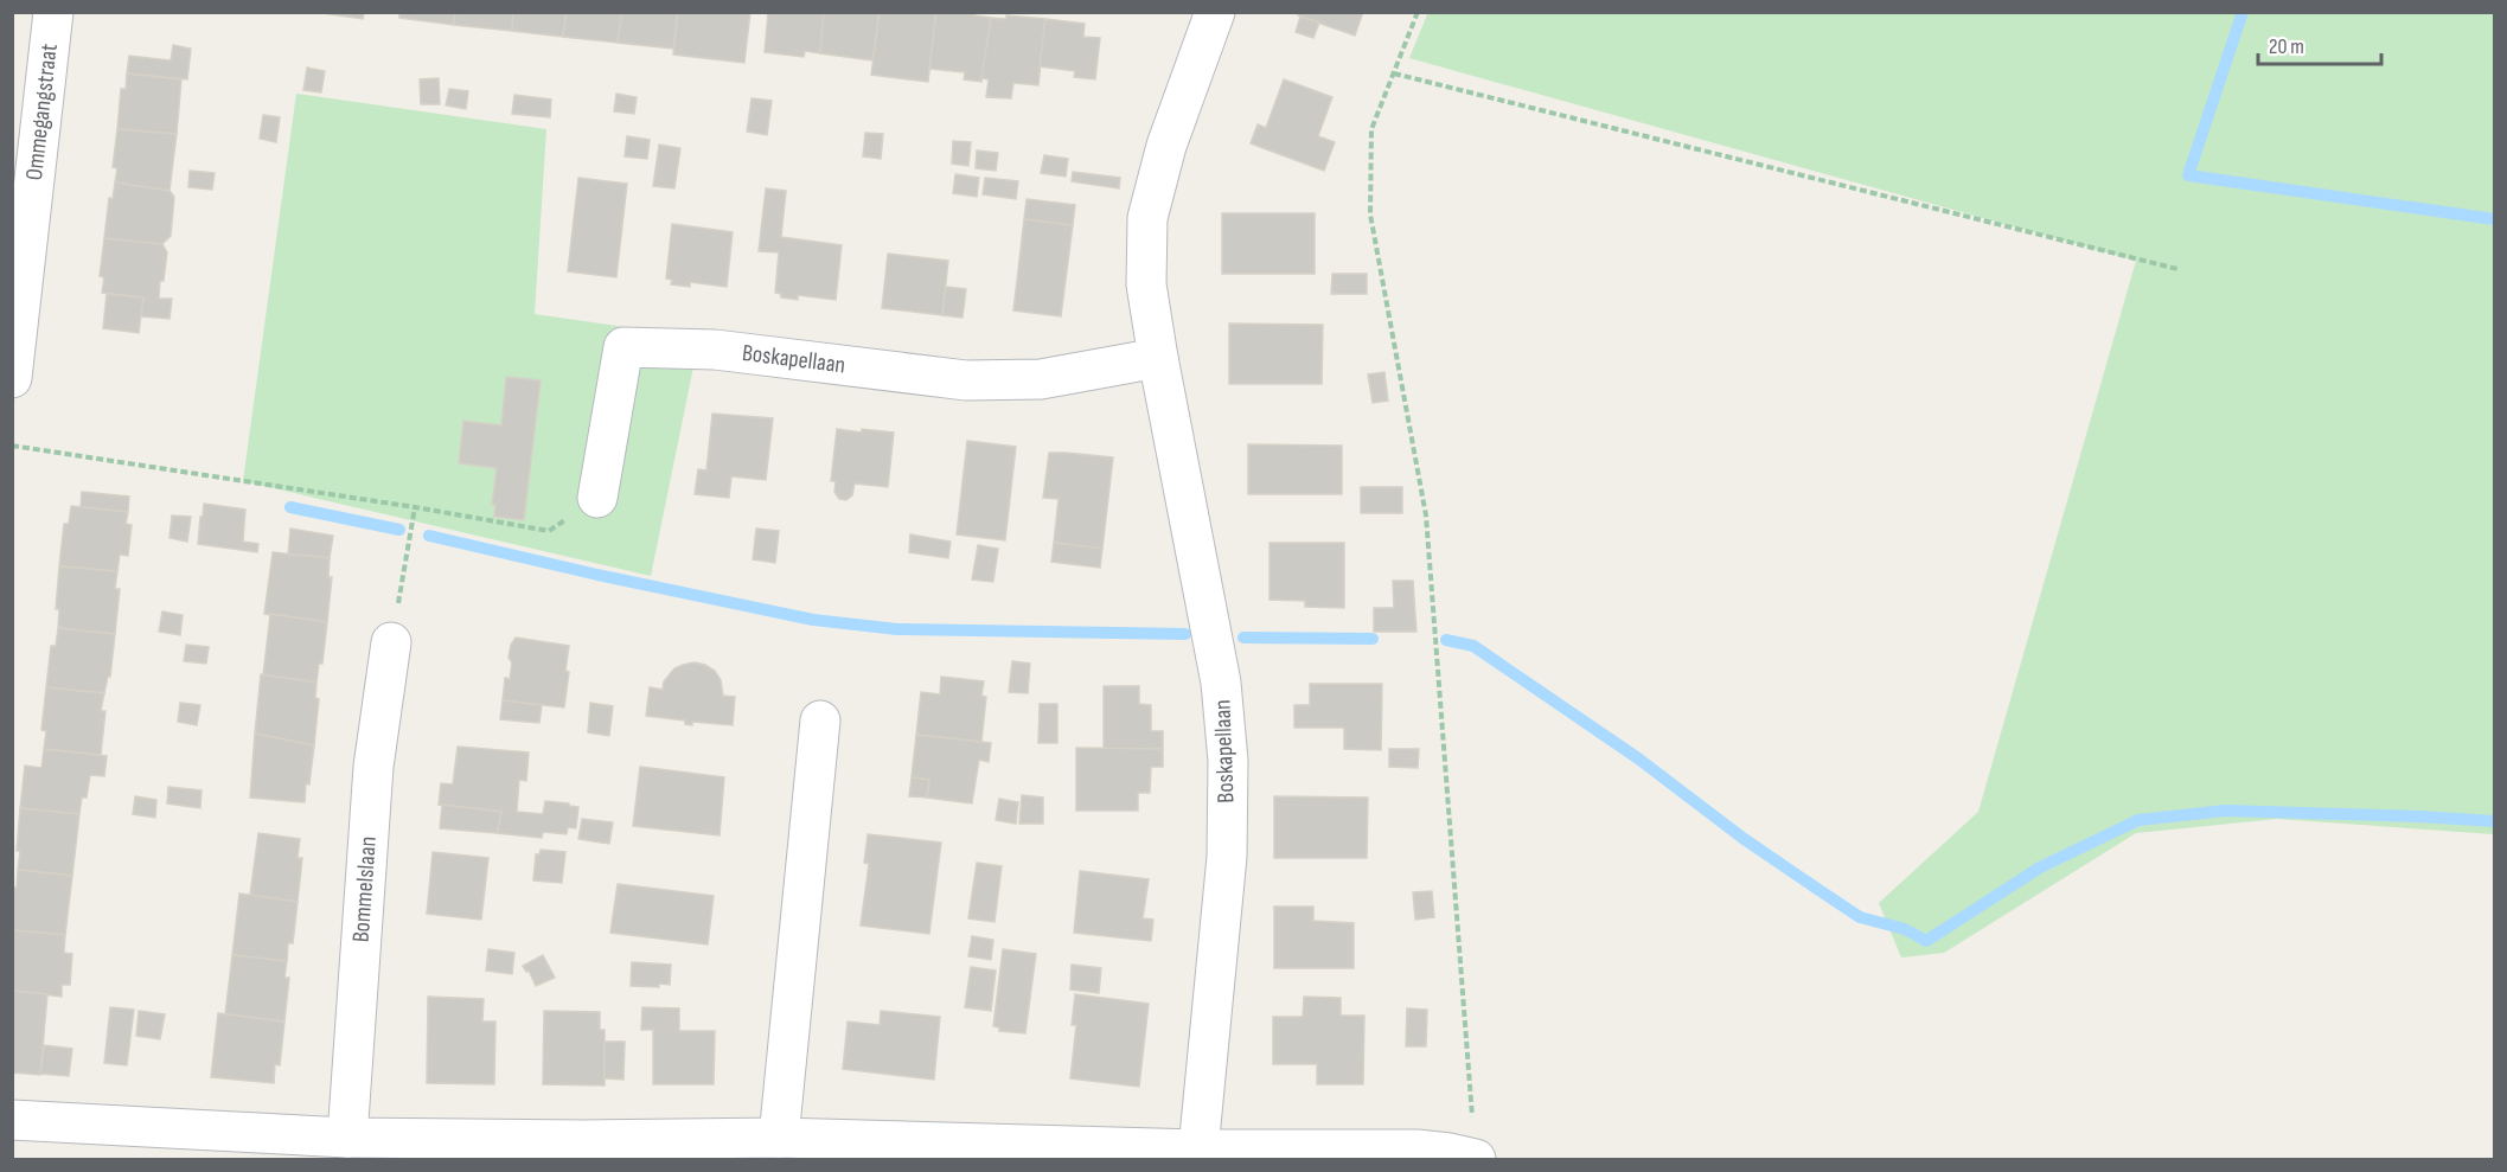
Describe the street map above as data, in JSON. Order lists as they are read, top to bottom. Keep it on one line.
{"streets":{"street":["Ommegangstraat","Boskapellaan","Bommelslaan"]},"scale_bar":"20 m"}
